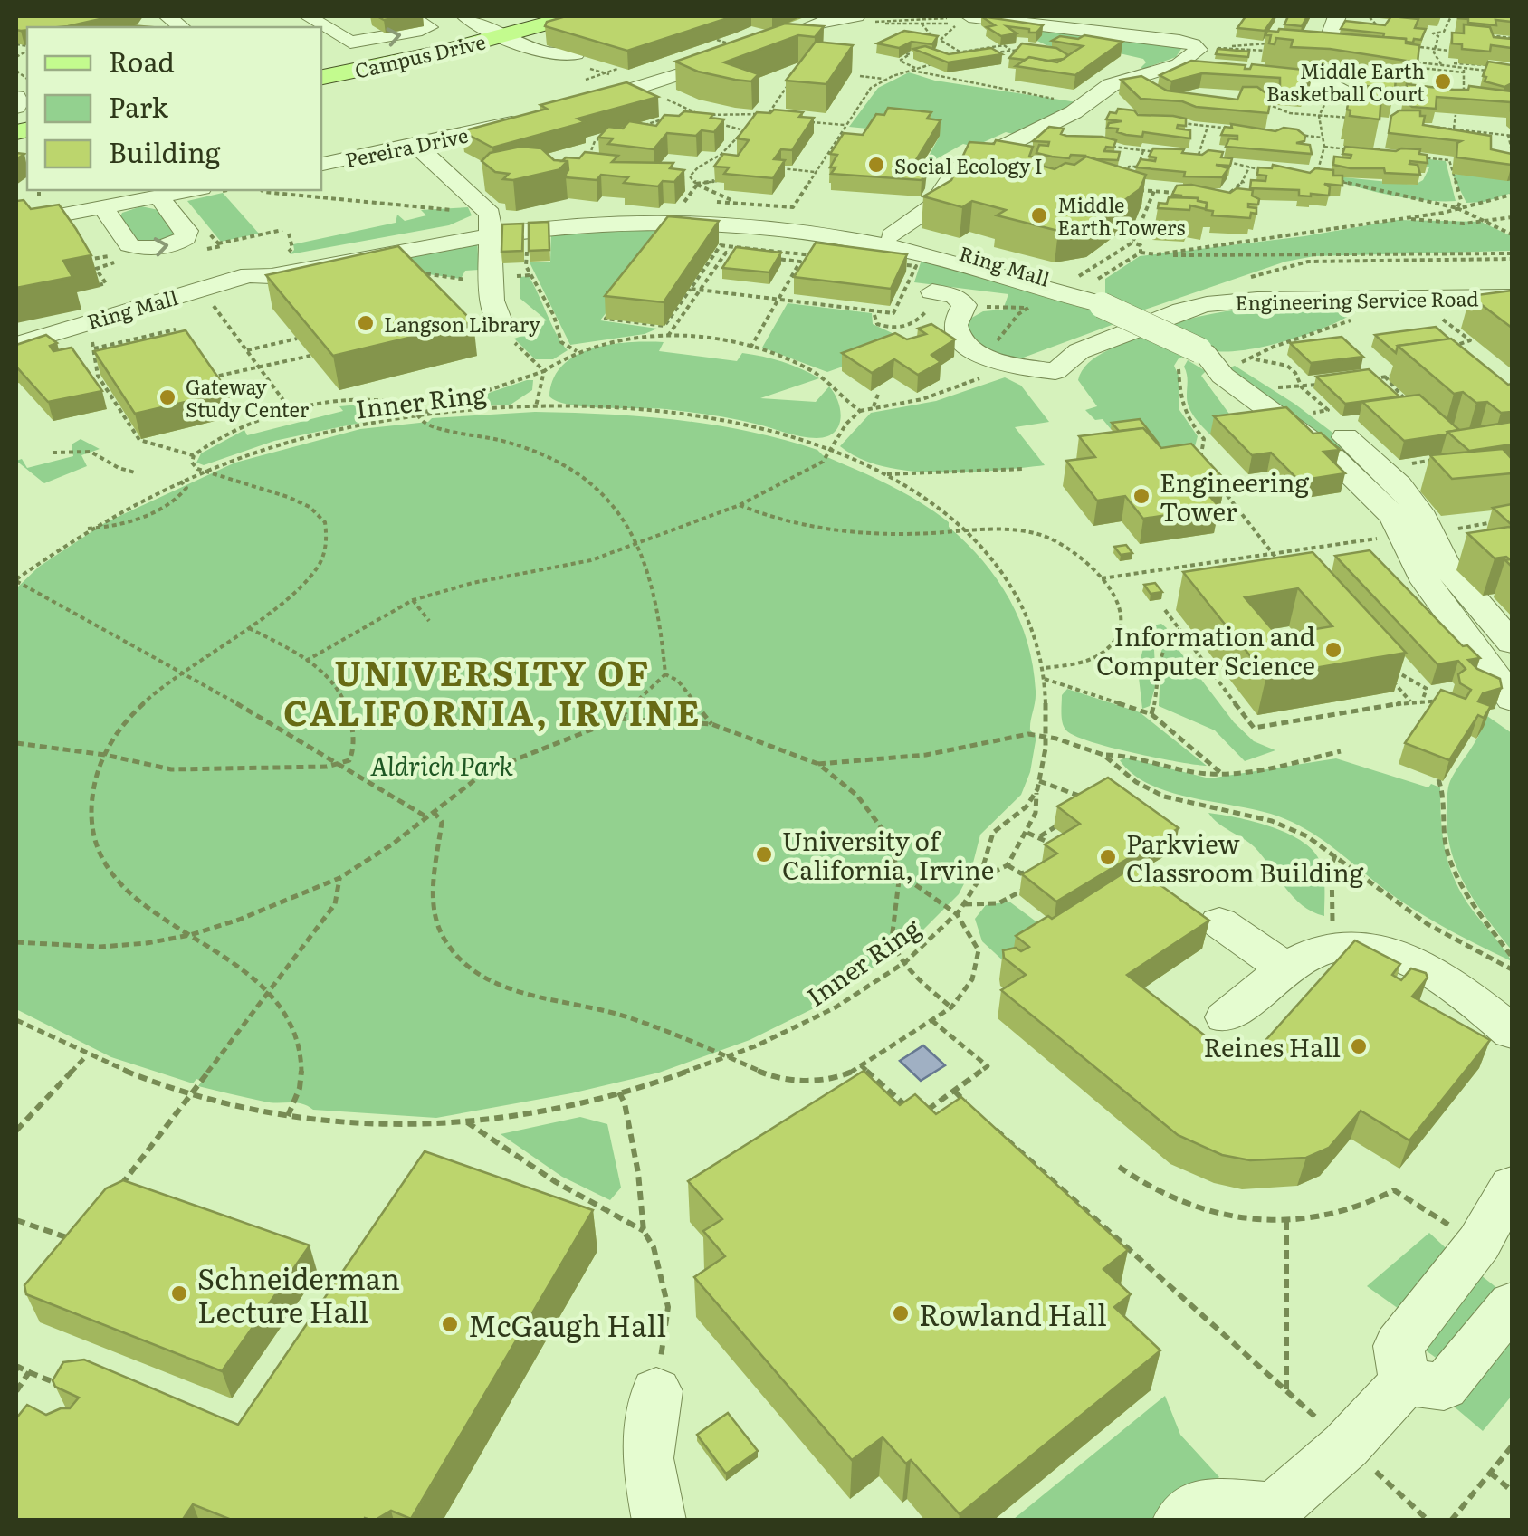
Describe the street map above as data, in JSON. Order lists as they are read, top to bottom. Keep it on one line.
{"streets":{"main road":["Campus Drive"],"street":["Pereira Drive","Ring Mall","Engineering Service Road"],"path":["Inner Ring"]},"districts":["UNIVERSITY OF CALIFORNIA, IRVINE"],"parks":["Aldrich Park"],"places":["Middle Earth Basketball Court","Social Ecology I","Middle Earth Towers","Langson Library","Gateway Study Center","Engineering Tower","Information and Computer Science","University of California, Irvine","Parkview Classroom Building","Reines Hall","Schneiderman Lecture Hall","Rowland Hall","McGaugh Hall"],"legend":["Road","Park","Building"]}
